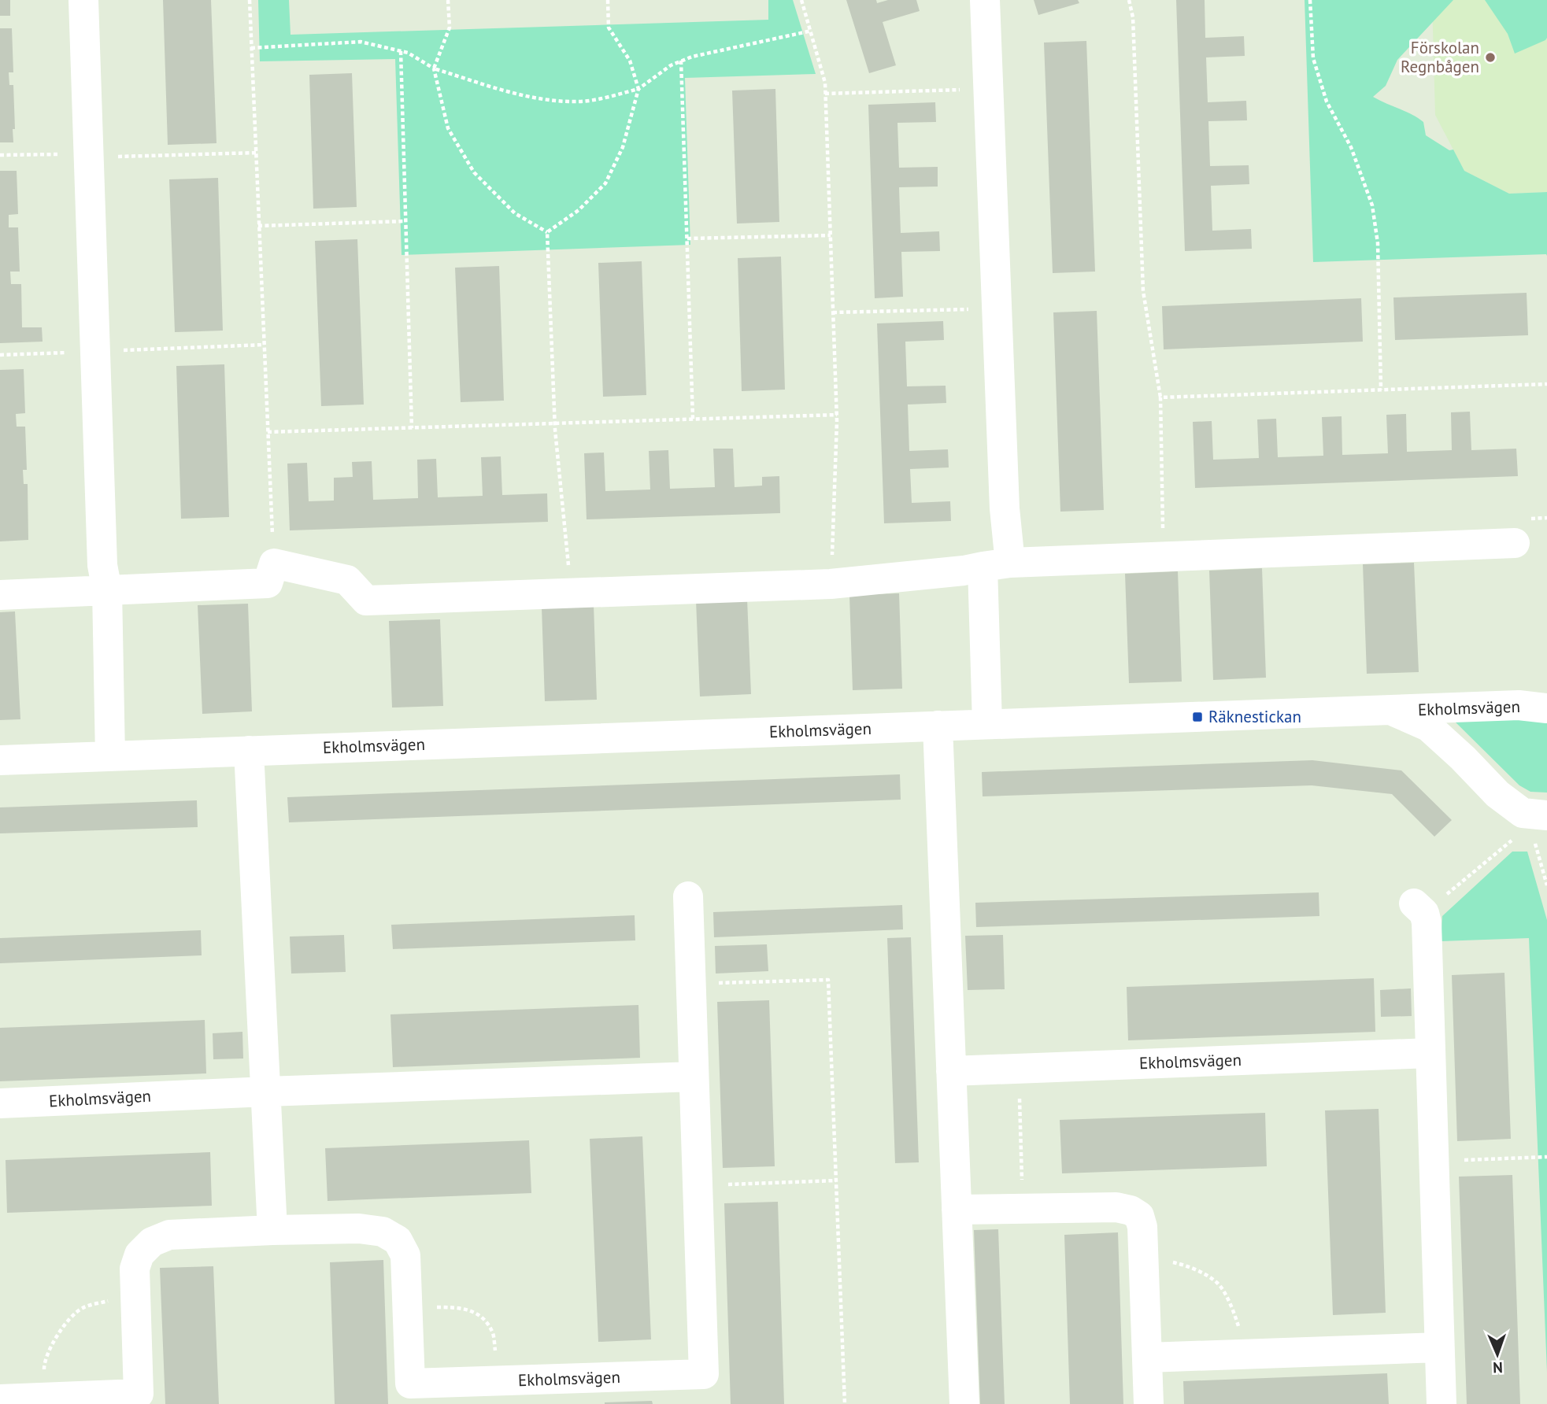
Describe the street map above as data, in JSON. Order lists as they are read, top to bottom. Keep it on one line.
{"streets":{"street":["Ekholmsvägen"]},"places":{"other":["Förskolan Regnbågen"],"transit":["Räknestickan"]},"north":"bottom"}
